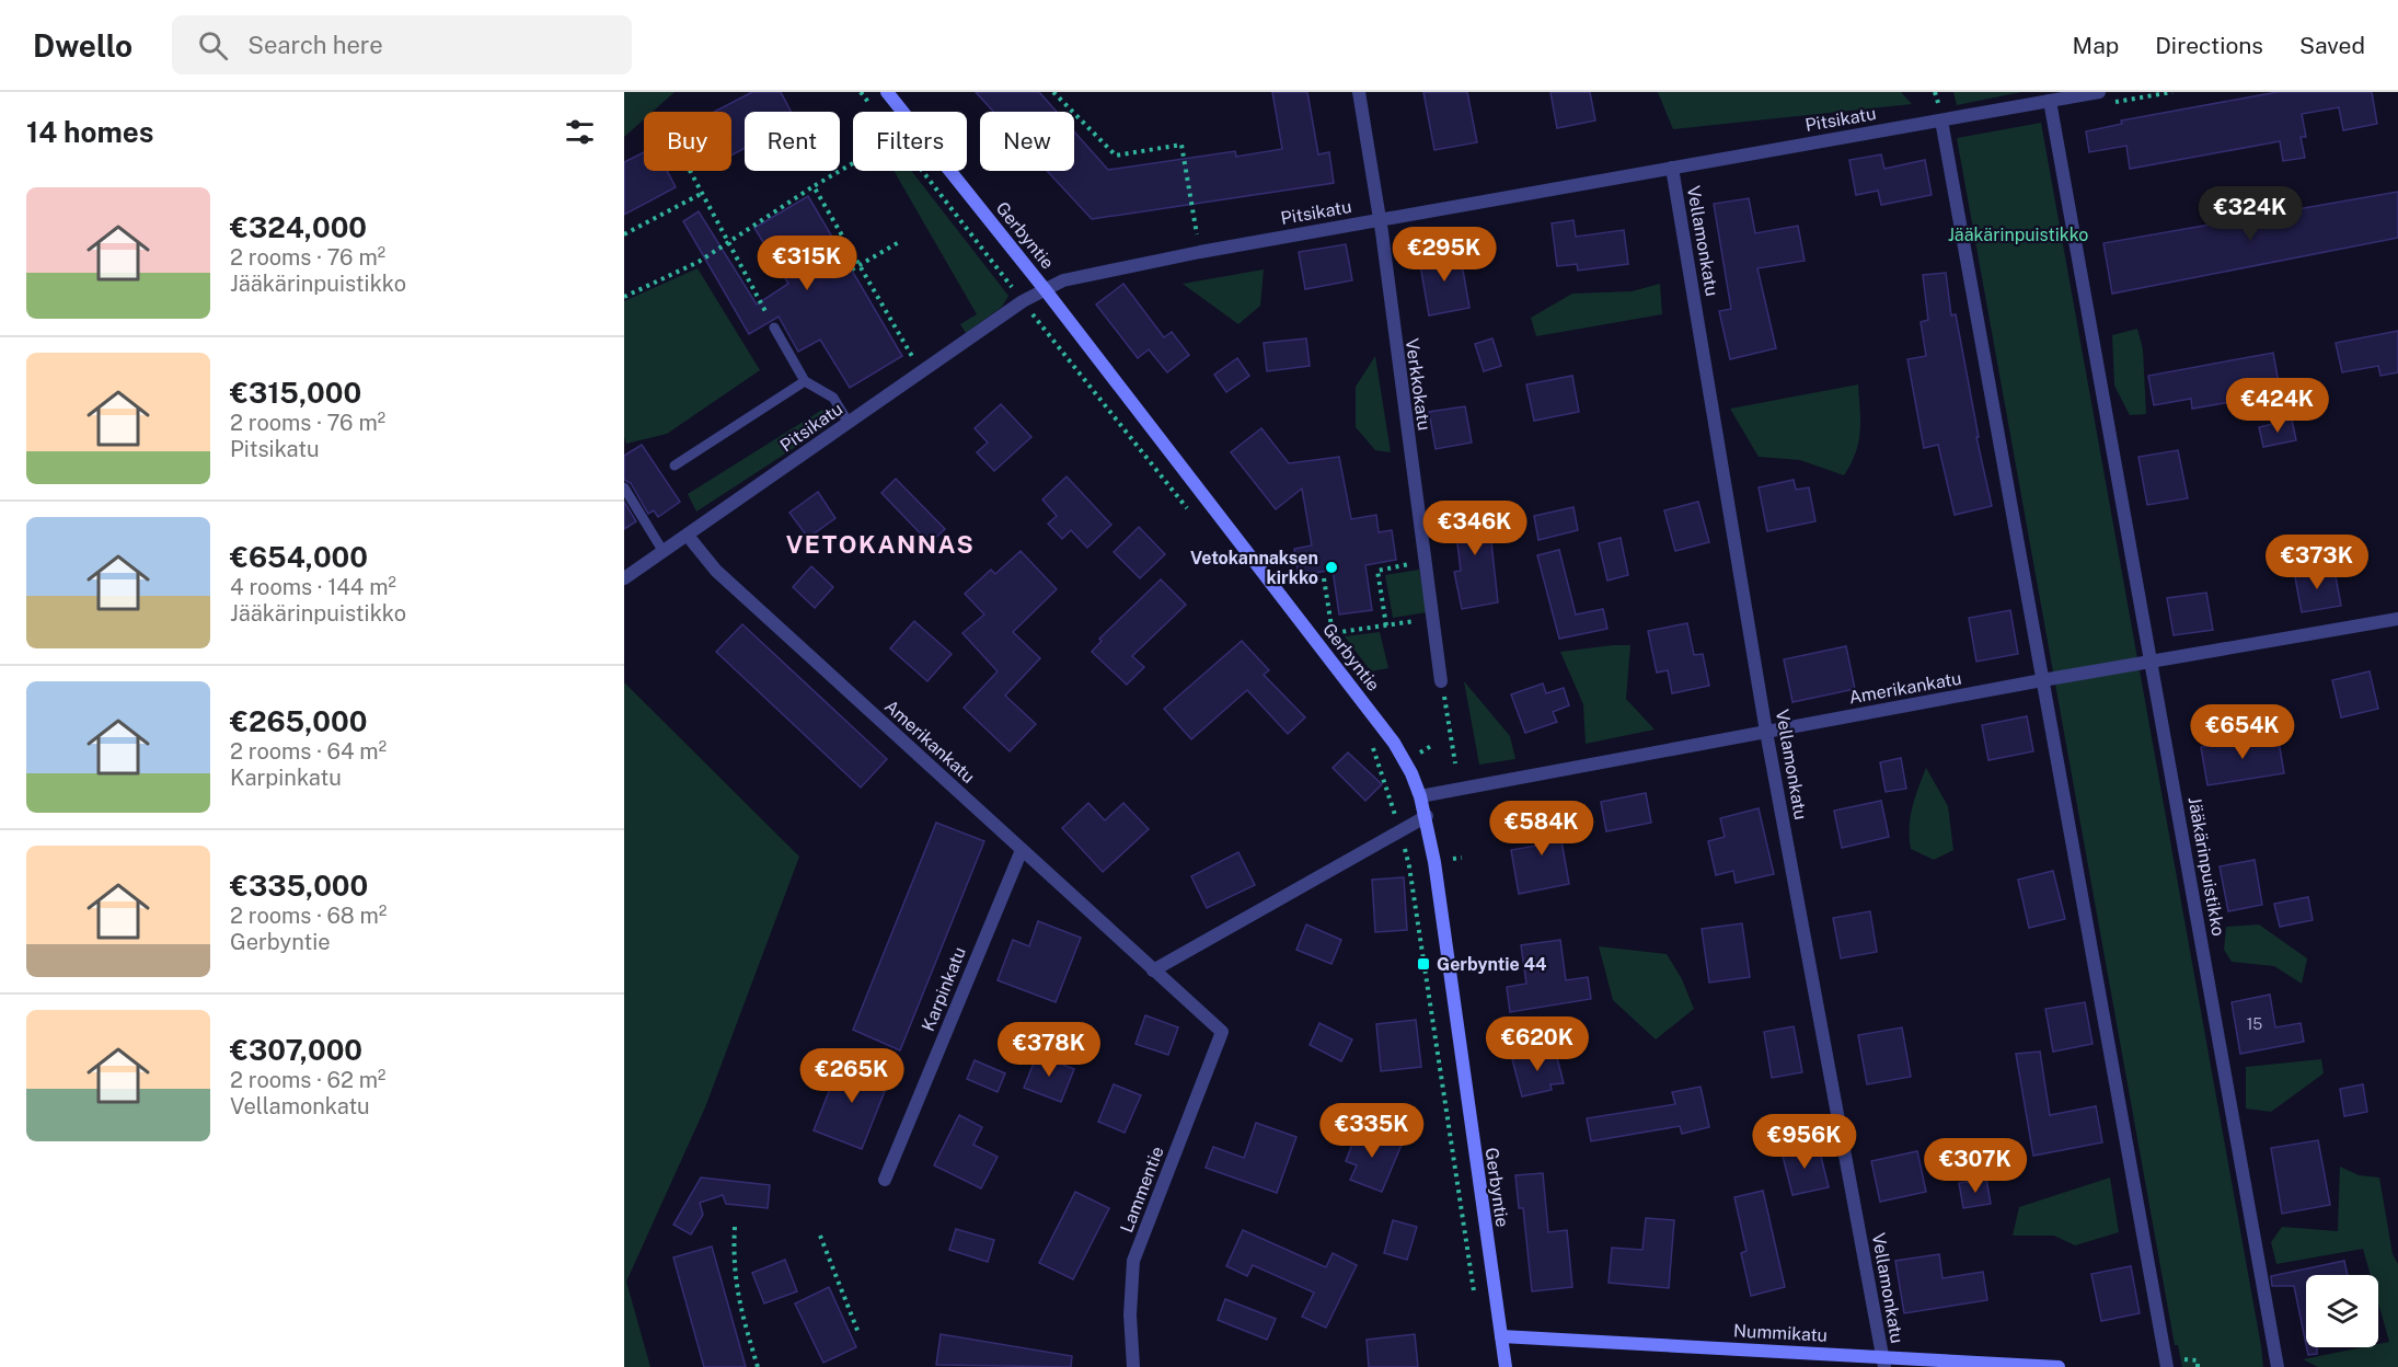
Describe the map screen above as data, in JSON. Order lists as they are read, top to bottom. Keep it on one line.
{"streets":{"main road":["Gerbyntie","Nummikatu"],"street":["Pitsikatu","Vellamonkatu","Verkkokatu","Amerikankatu","Jääkärinpuistikko","Karpinkatu","Lammentie"]},"crossings":[["Pitsikatu","Gerbyntie"],["Pitsikatu","Vellamonkatu"],["Pitsikatu","Verkkokatu"],["Pitsikatu","Amerikankatu"],["Pitsikatu","Jääkärinpuistikko"],["Gerbyntie","Amerikankatu"],["Gerbyntie","Nummikatu"],["Vellamonkatu","Amerikankatu"],["Vellamonkatu","Nummikatu"],["Amerikankatu","Jääkärinpuistikko"],["Amerikankatu","Karpinkatu"],["Amerikankatu","Lammentie"]],"districts":["VETOKANNAS"],"parks":["Jääkärinpuistikko"],"places":{"other":["Vetokannaksen kirkko"],"transit":["Gerbyntie 44"]},"house_numbers":["15"],"page":{"header":"Dwello","search":"Search here","nav":["Map","Directions","Saved"],"heading":"14 homes","chip":["Buy","Rent","Filters","New"],"list":[{"name":"€324,000","note":"2 rooms · 76 m² · Jääkärinpuistikko"},{"name":"€315,000","note":"2 rooms · 76 m² · Pitsikatu"},{"name":"€654,000","note":"4 rooms · 144 m² · Jääkärinpuistikko"},{"name":"€265,000","note":"2 rooms · 64 m² · Karpinkatu"},{"name":"€335,000","note":"2 rooms · 68 m² · Gerbyntie"},{"name":"€307,000","note":"2 rooms · 62 m² · Vellamonkatu"}],"price":["€324K","€295K","€315K","€424K","€346K","€373K","€654K","€584K","€620K","€378K","€265K","€335K","€956K","€307K"]}}
